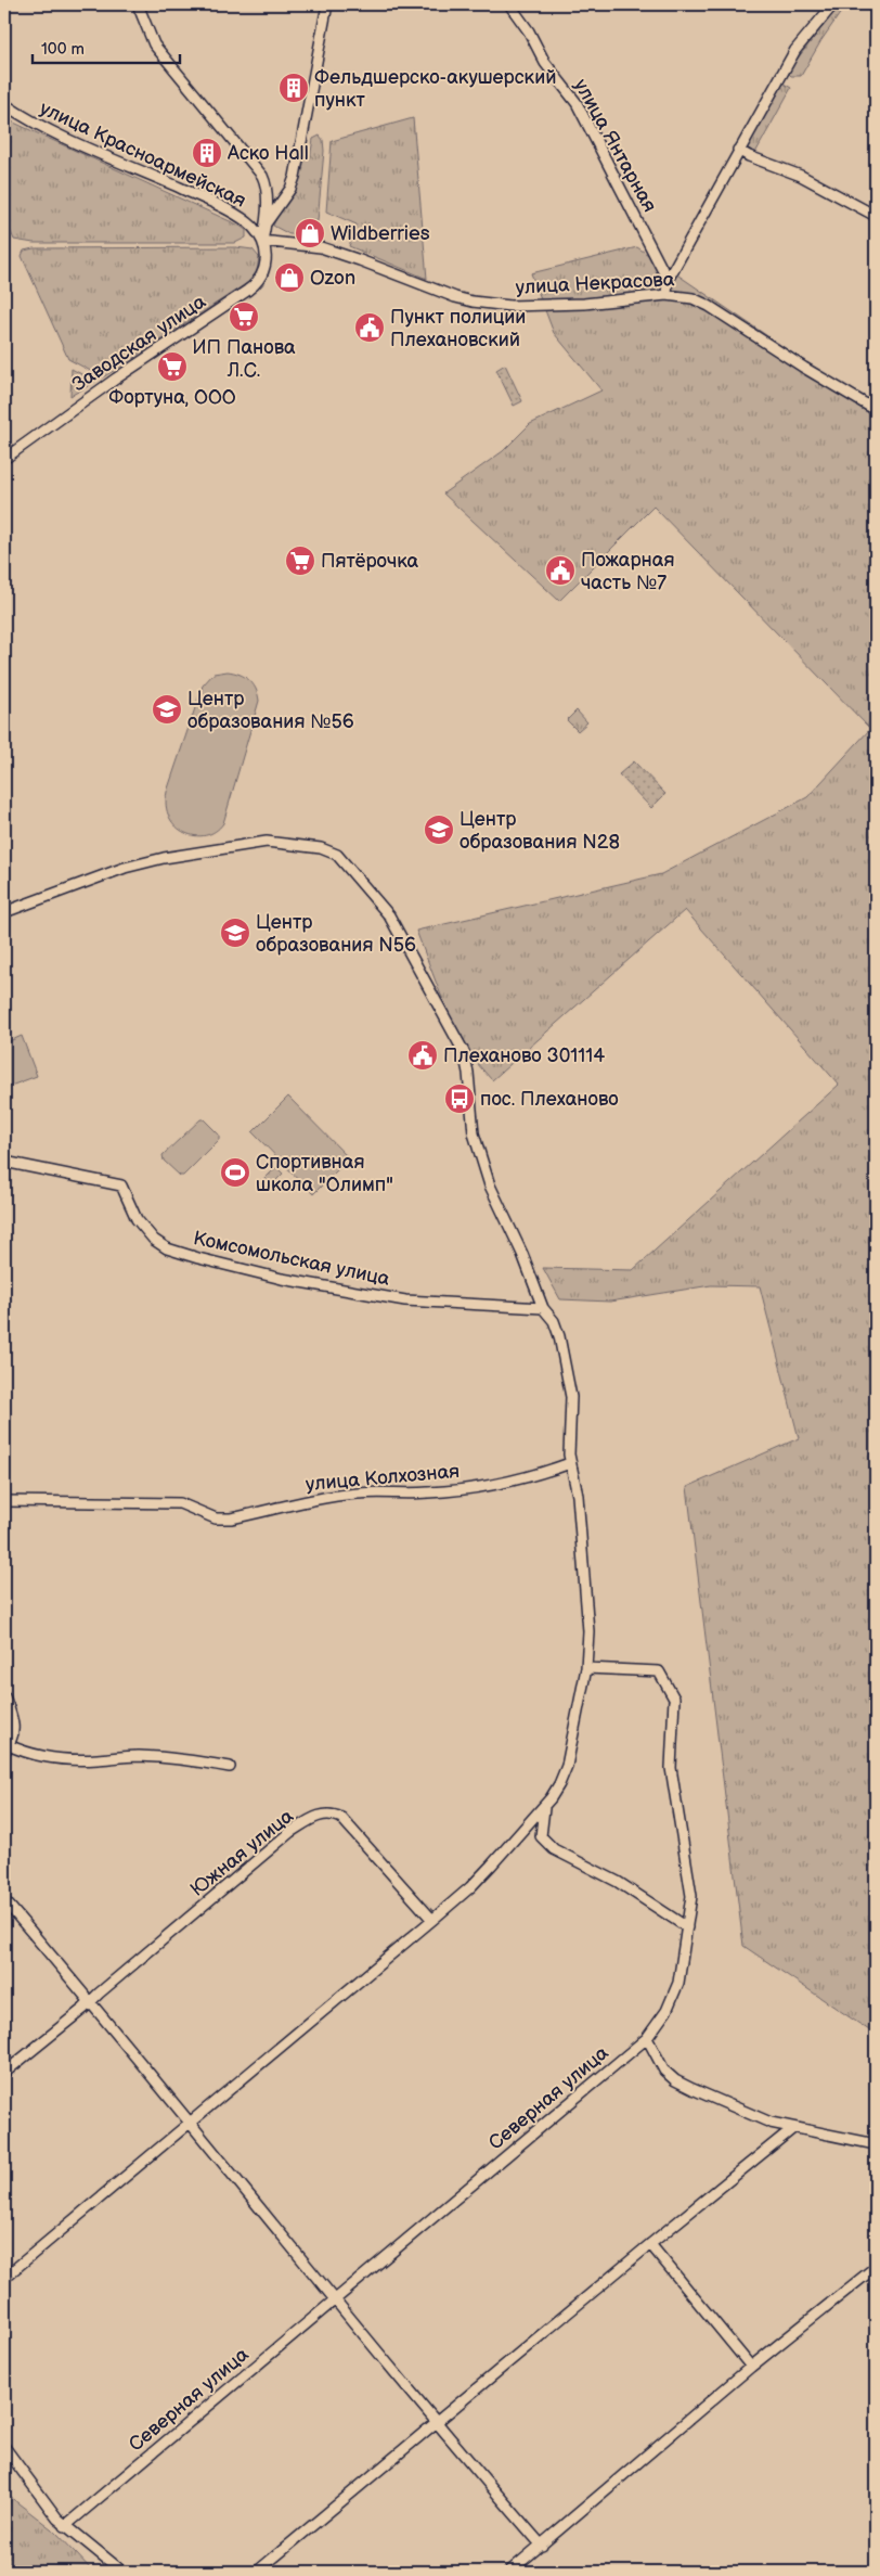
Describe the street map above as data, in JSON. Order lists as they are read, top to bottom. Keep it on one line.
{"streets":{"street":["улица Янтарная","улица Красноармейская","улица Некрасова","Заводская улица","Комсомольская улица","улица Колхозная","Южная улица","Северная улица"]},"crossings":[["улица Красноармейская","улица Некрасова"],["улица Красноармейская","Заводская улица"],["улица Некрасова","Заводская улица"]],"places":{"building":["Фельдшерско-акушерский пункт","Аско Hall"],"shop":["Wildberries","Ozon"],"supermarket":["ИП Панова Л.С.","Фортуна, ООО","Пятёрочка"],"public building":["Пункт полиции Плехановский","Пожарная часть №7","Плеханово 301114"],"school or university":["Центр образования №56","Центр образования N28","Центр образования N56"],"bus stop":["пос. Плеханово"],"sports":["Спортивная школа \"Олимп\""]},"scale_bar":"100 m"}
